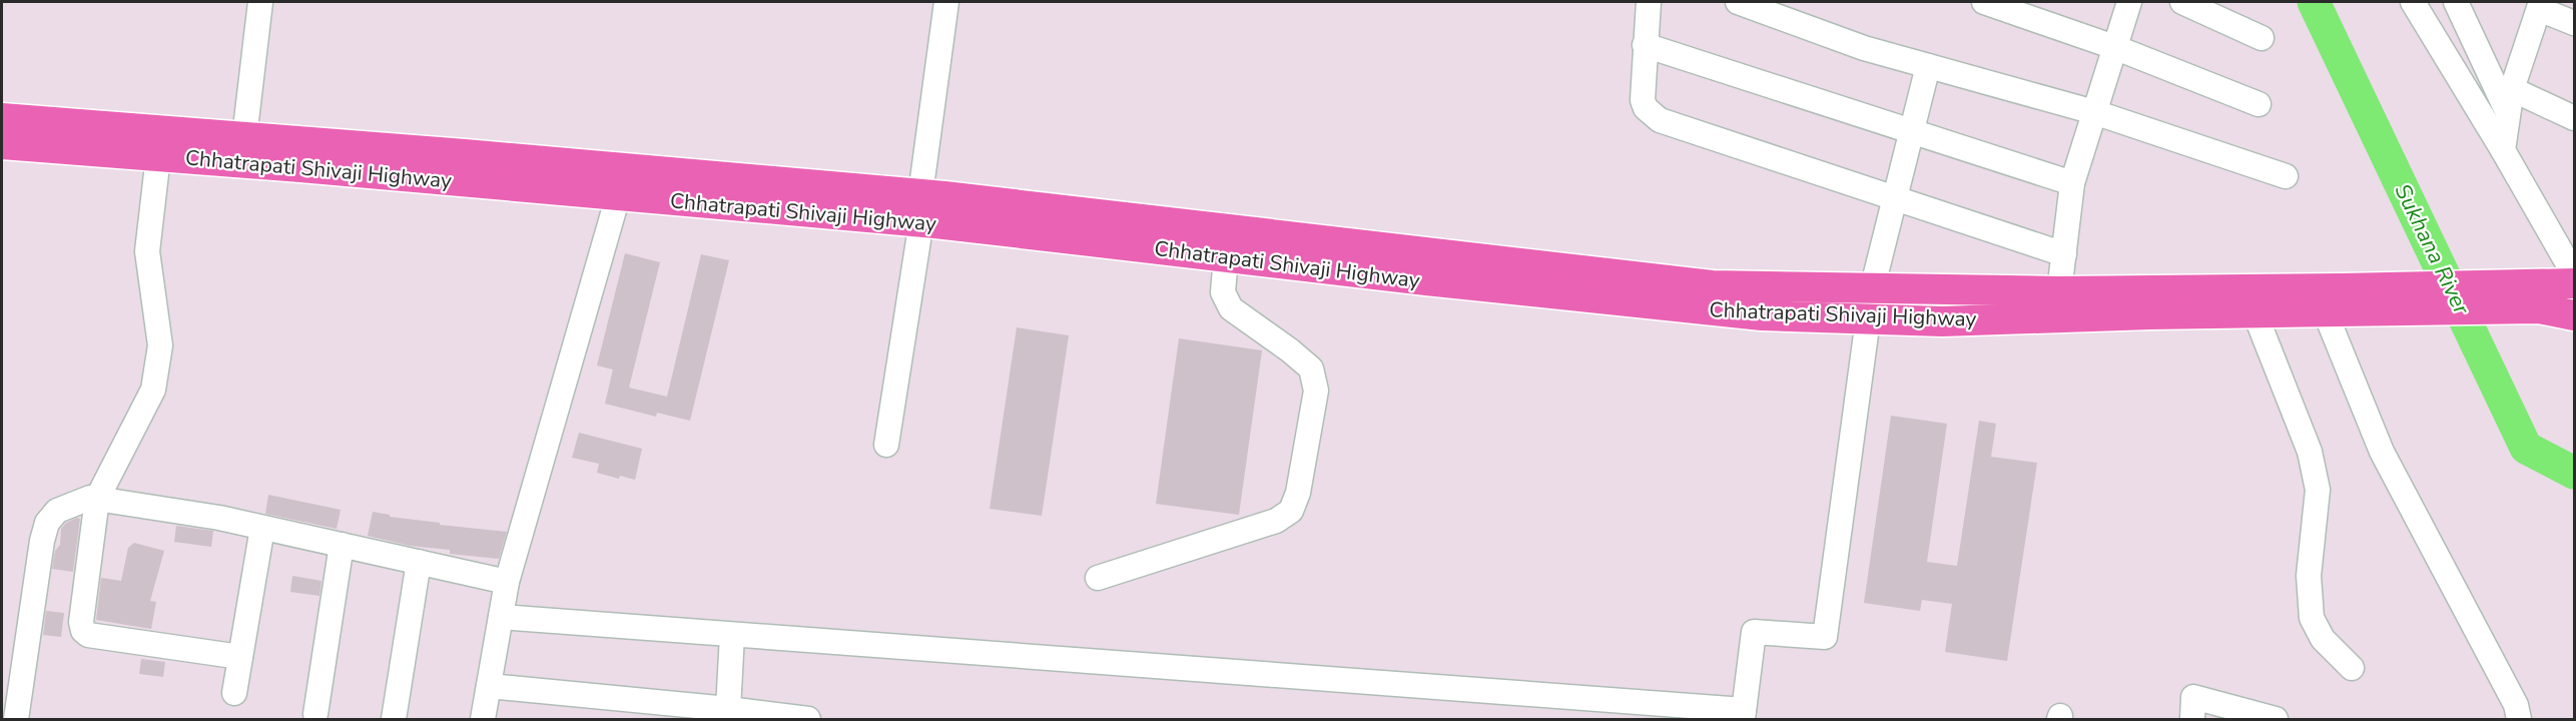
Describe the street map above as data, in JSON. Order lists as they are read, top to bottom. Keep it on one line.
{"streets":{"main road":["Chhatrapati Shivaji Highway"]},"water":["Sukhana River"]}
